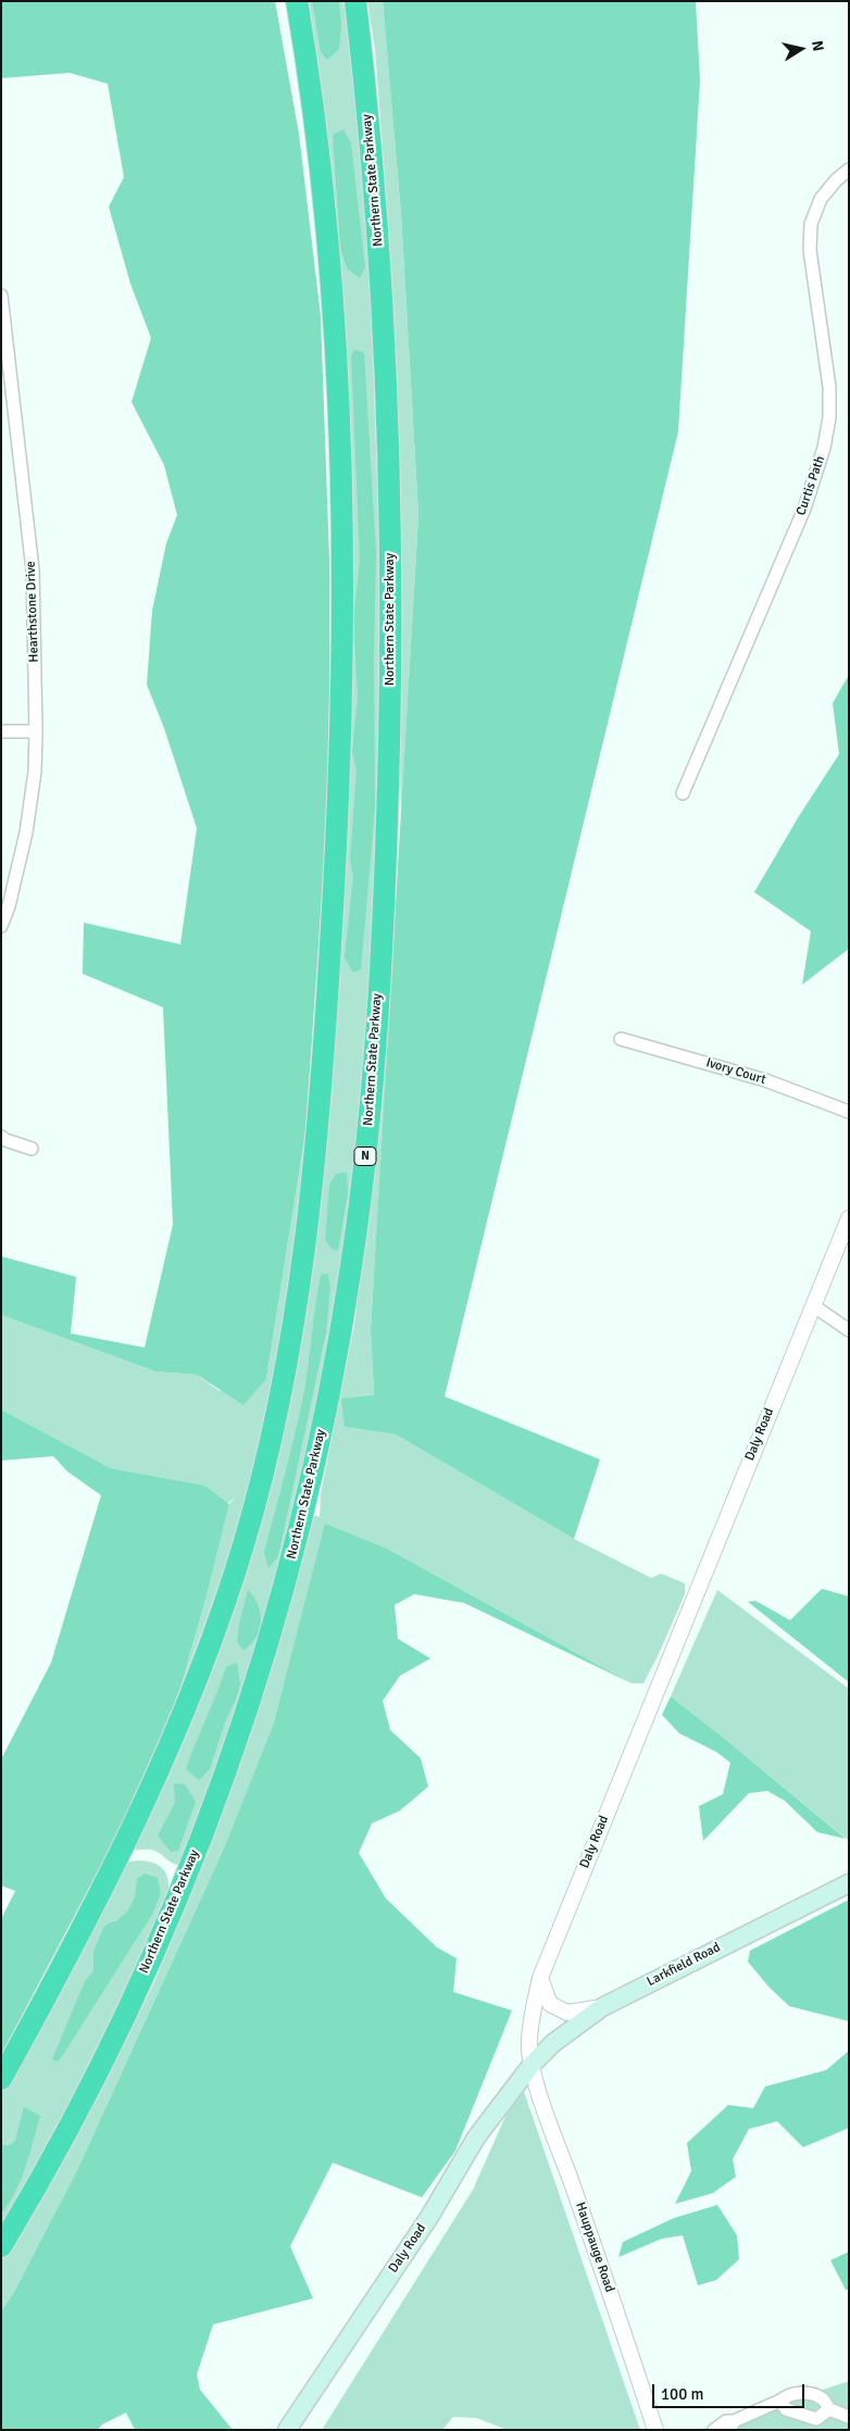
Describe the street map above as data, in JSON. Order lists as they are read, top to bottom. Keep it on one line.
{"streets":{"highway":["Northern State Parkway","N"],"main road":["Daly Road","Larkfield Road"],"street":["Curtis Path","Hearthstone Drive","Ivory Court","Hauppauge Road"]},"crossings":[["Daly Road","Larkfield Road"],["Daly Road","Hauppauge Road"],["Larkfield Road","Hauppauge Road"]],"scale_bar":"100 m","north":"right"}
